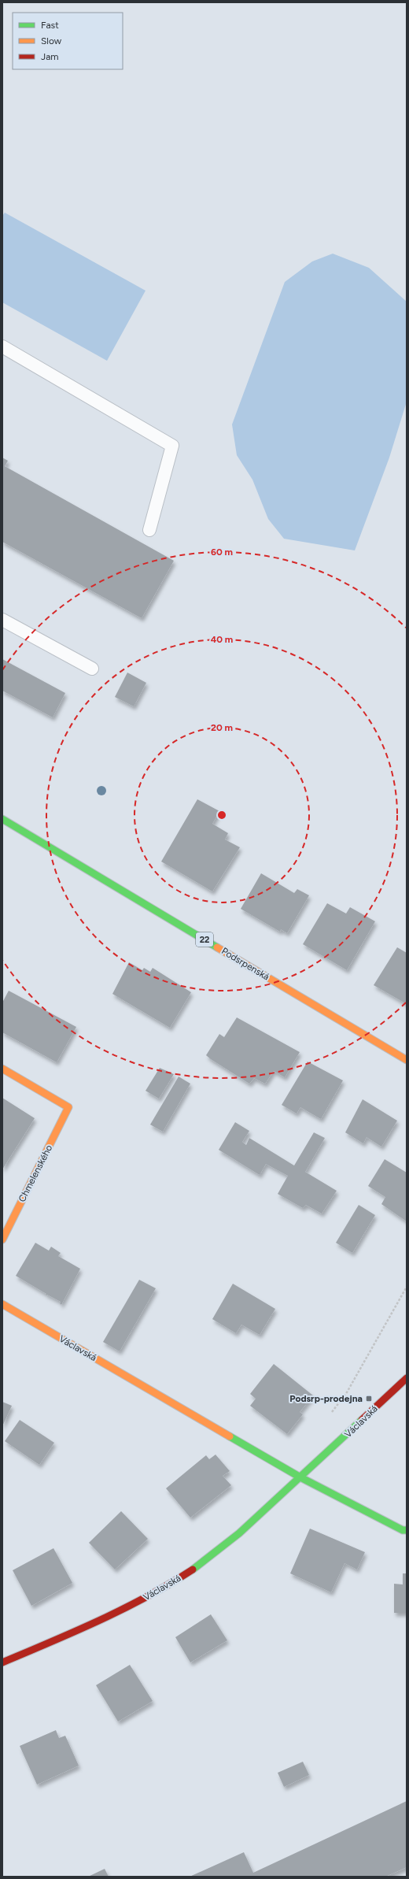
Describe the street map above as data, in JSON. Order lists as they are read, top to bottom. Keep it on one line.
{"streets":{"street":["22","Podsrpenská","Chmelenského","Václavská"]},"places":{"transit":["Podsrp-prodejna"]},"legend":["Fast","Slow","Jam"],"rings":["60 m","40 m","20 m"]}
